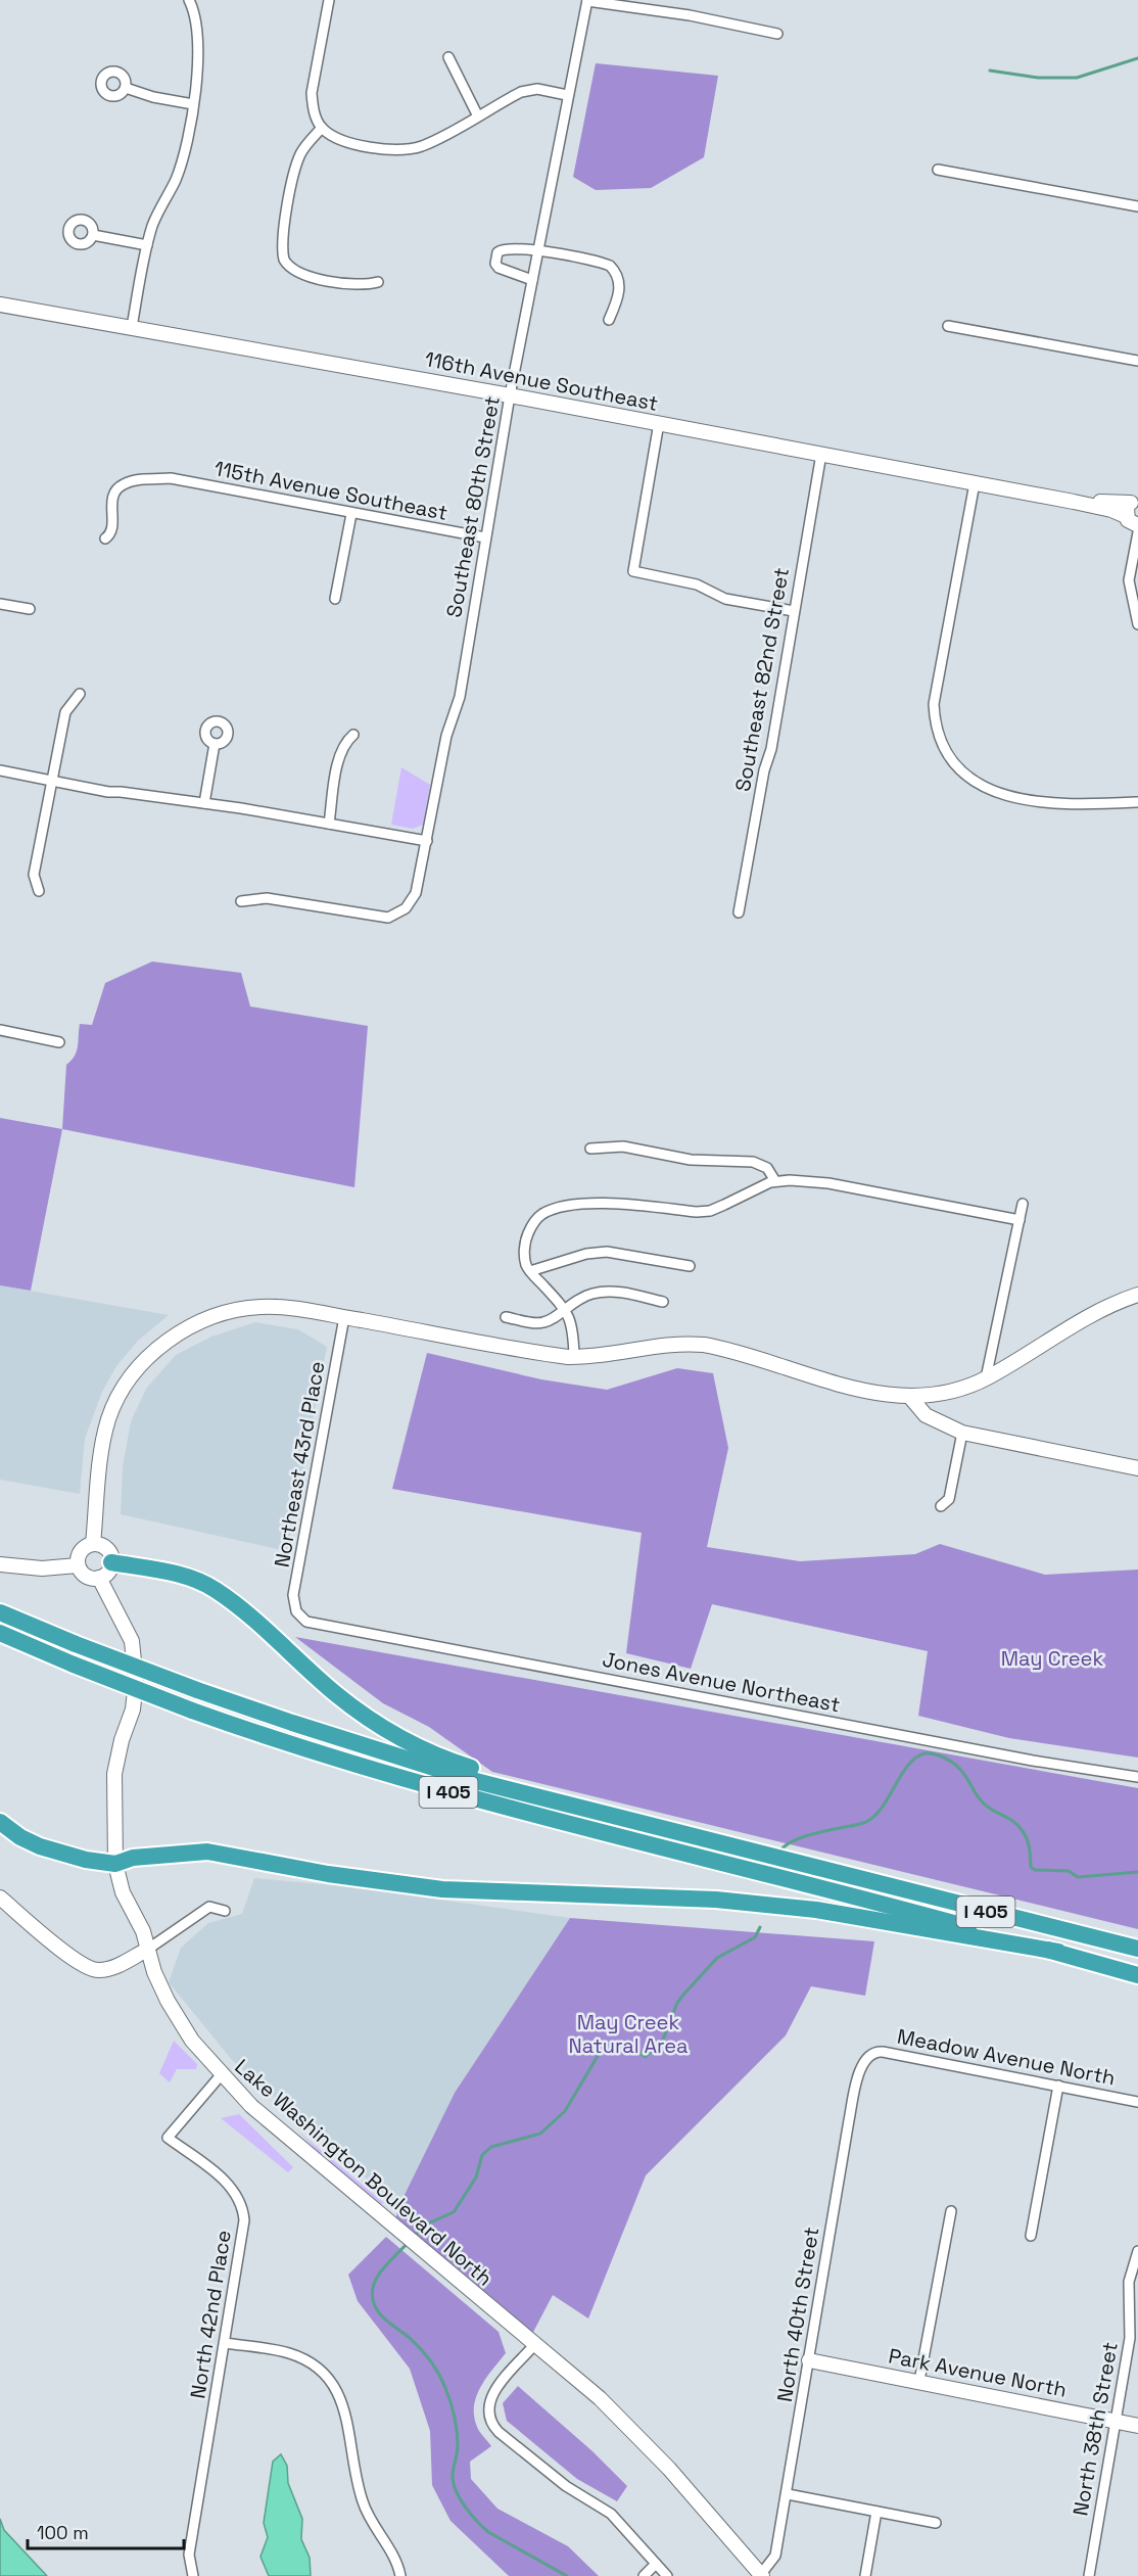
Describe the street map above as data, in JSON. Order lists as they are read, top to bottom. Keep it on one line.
{"streets":{"highway":["I 405"],"street":["116th Avenue Southeast","115th Avenue Southeast","Southeast 80th Street","Southeast 82nd Street","Northeast 43rd Place","Jones Avenue Northeast","Meadow Avenue North","Lake Washington Boulevard North","North 42nd Place","North 40th Street","Park Avenue North","North 38th Street"]},"crossings":[["116th Avenue Southeast","Southeast 80th Street"],["116th Avenue Southeast","Southeast 82nd Street"],["115th Avenue Southeast","Southeast 80th Street"],["Northeast 43rd Place","Jones Avenue Northeast"],["Meadow Avenue North","North 40th Street"],["Lake Washington Boulevard North","North 42nd Place"],["Lake Washington Boulevard North","North 40th Street"],["North 40th Street","Park Avenue North"],["Park Avenue North","North 38th Street"]],"parks":["May Creek","May Creek Natural Area"],"scale_bar":"100 m"}
